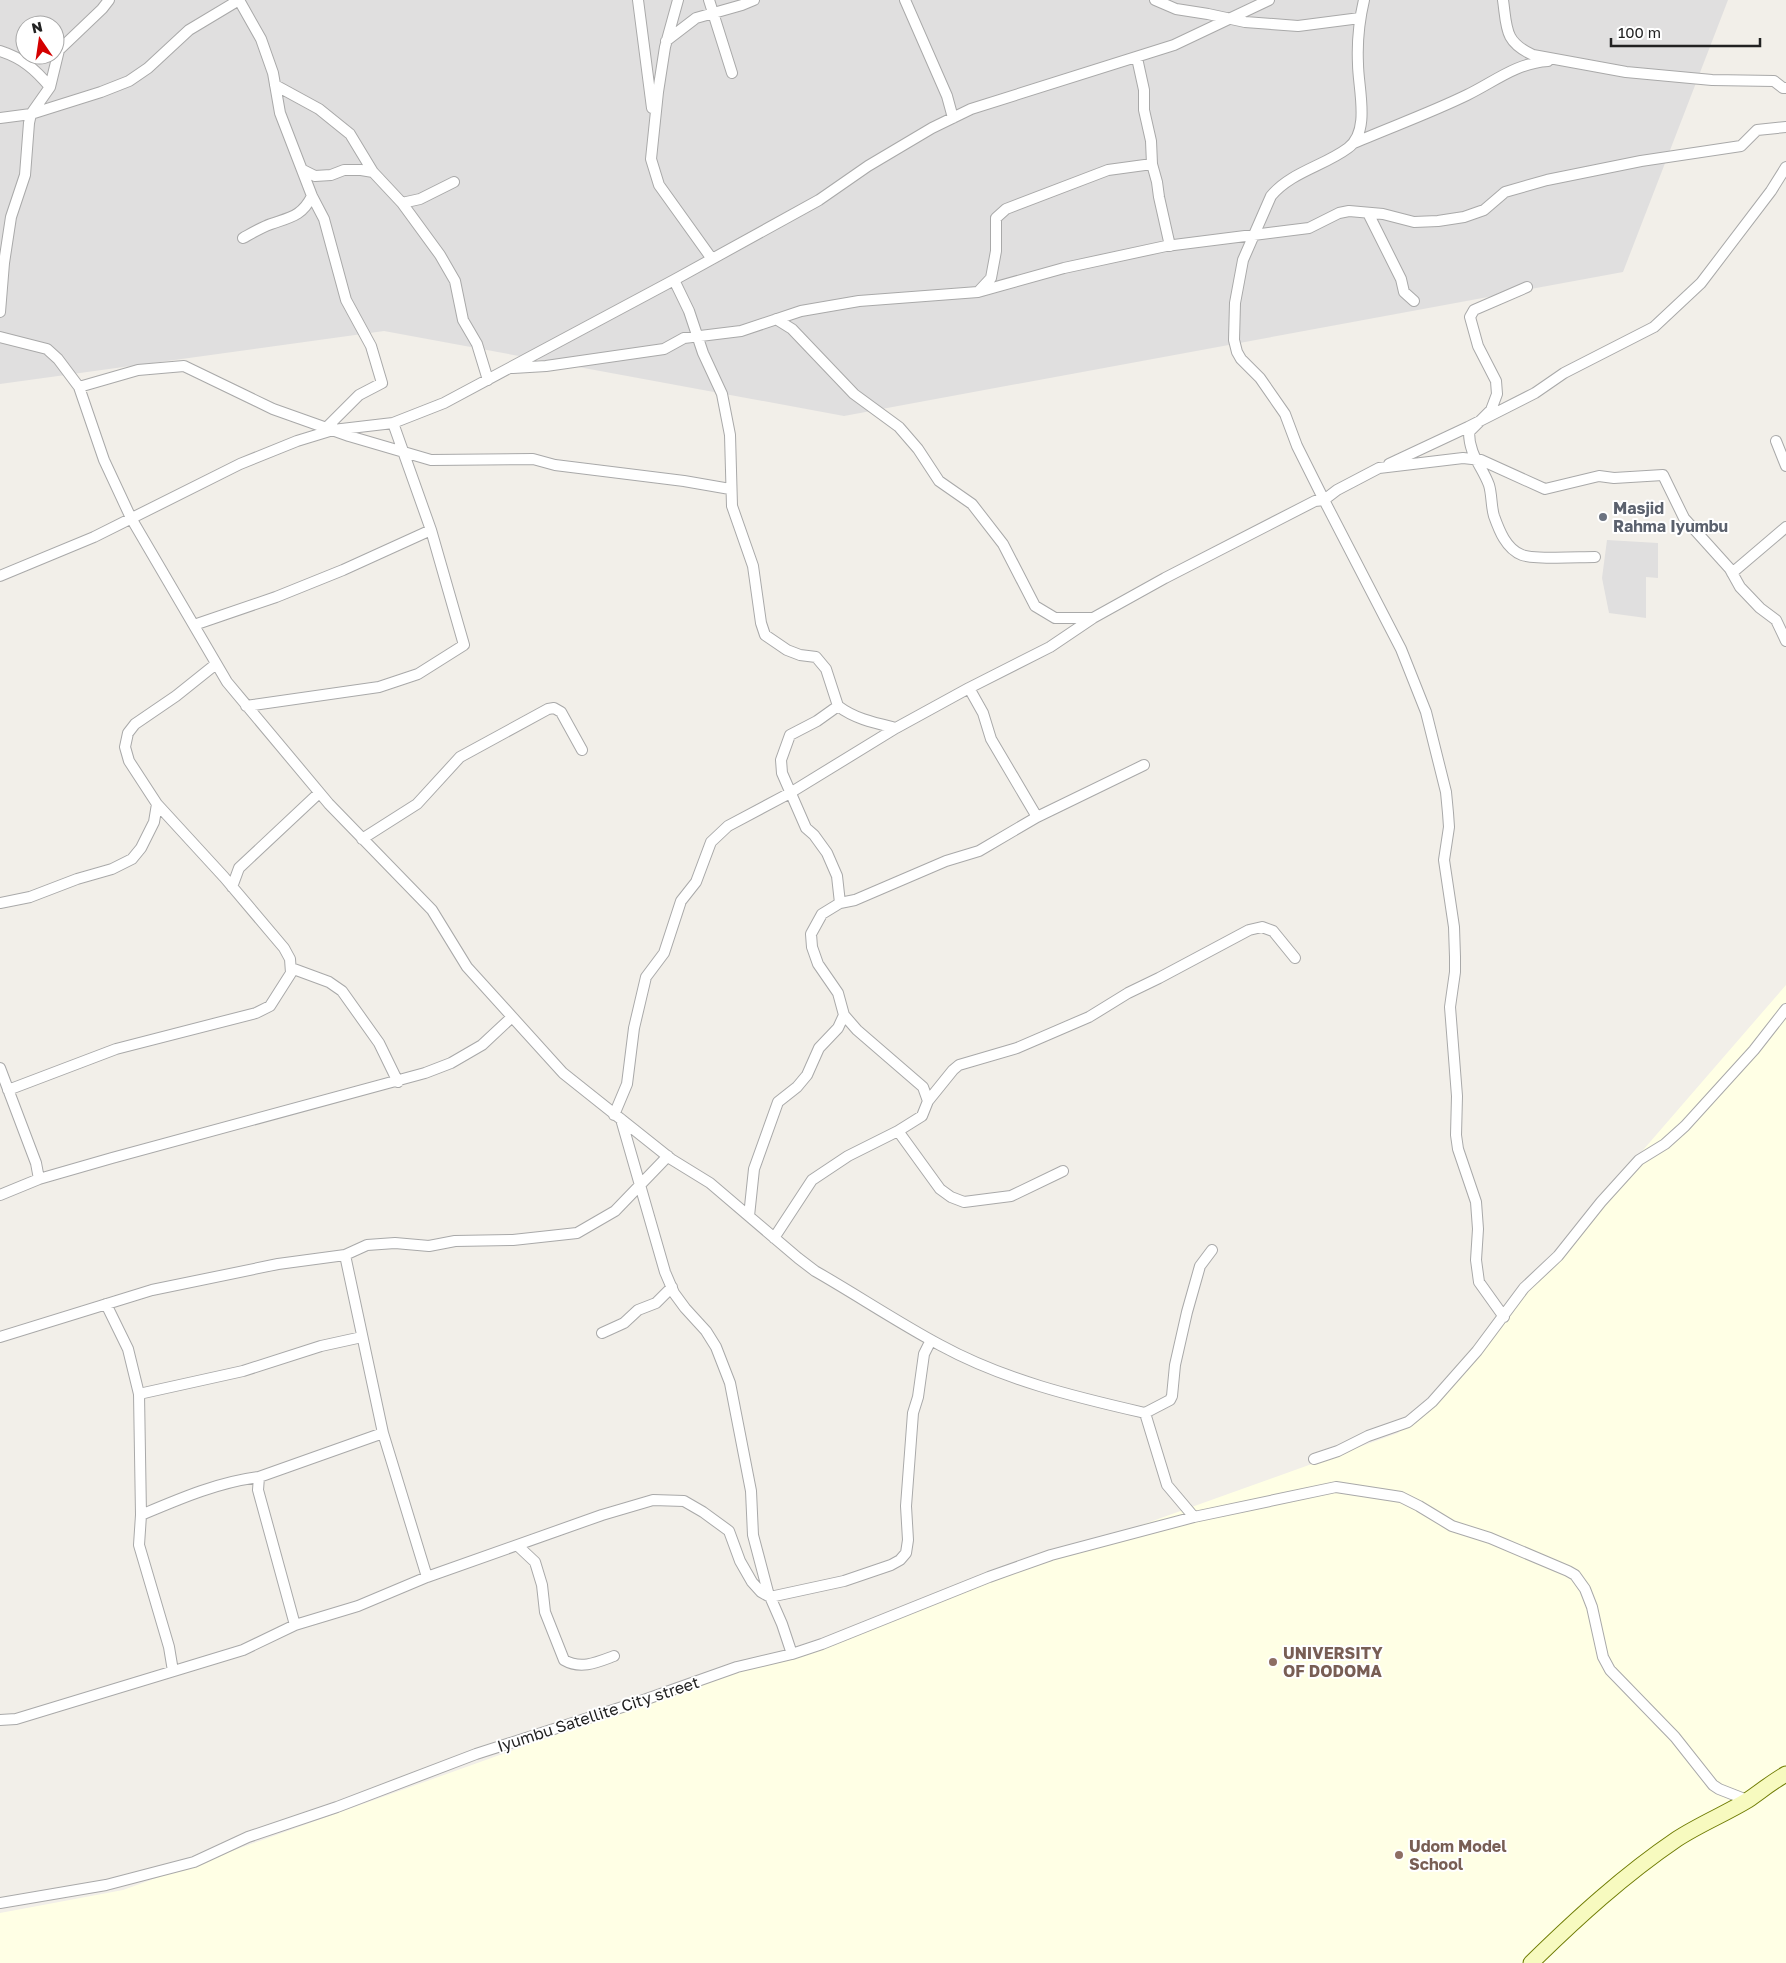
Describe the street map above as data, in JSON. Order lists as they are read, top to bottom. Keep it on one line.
{"streets":{"street":["Iyumbu Satellite City street"]},"places":["Masjid Rahma Iyumbu","UNIVERSITY OF DODOMA","Udom Model School"],"scale_bar":"100 m","north":"top"}
